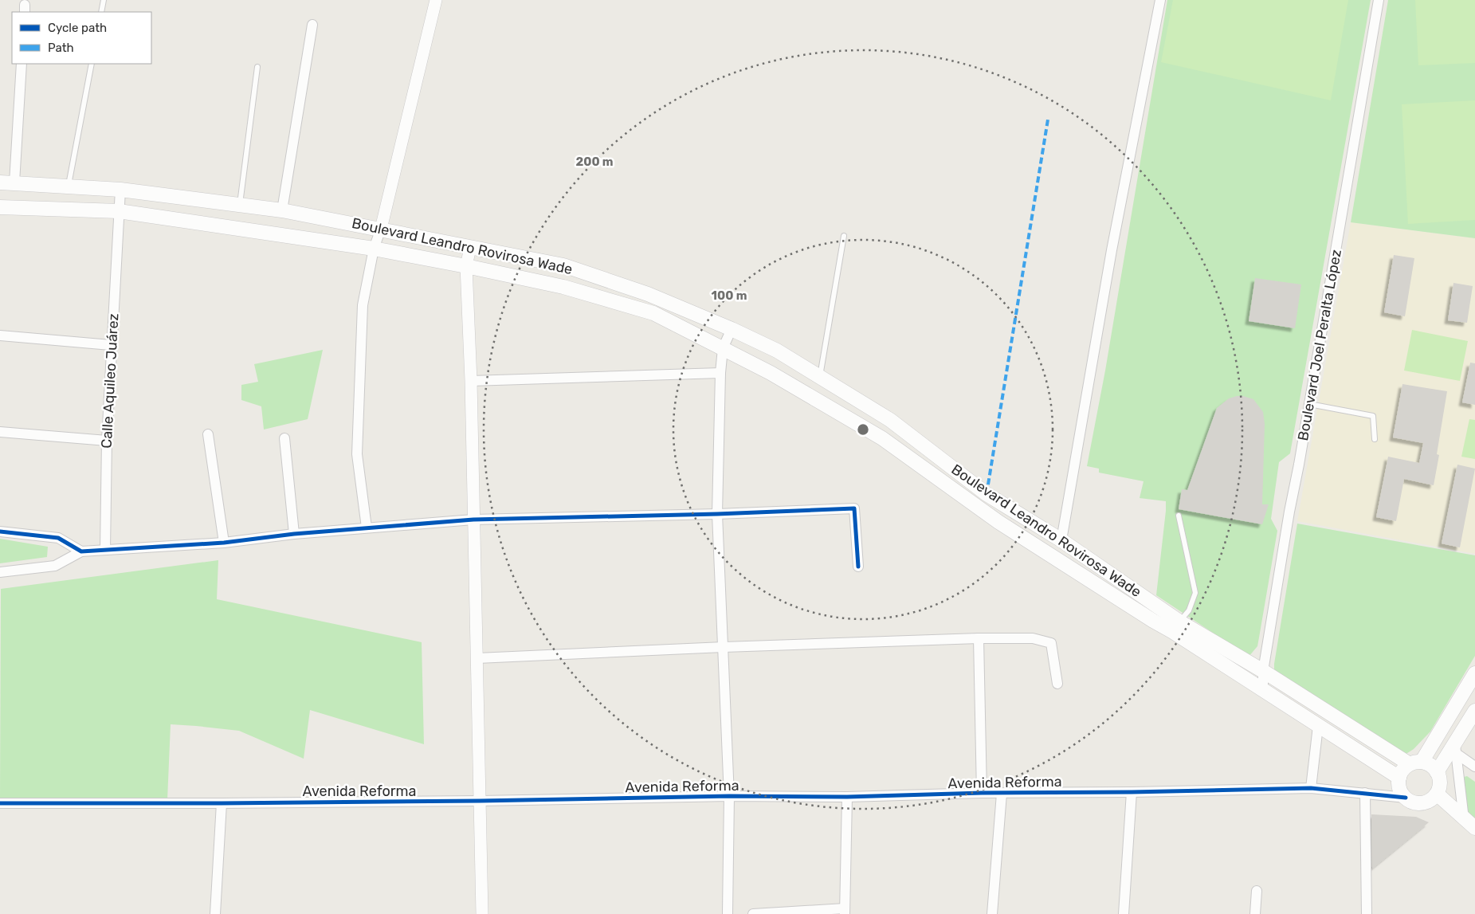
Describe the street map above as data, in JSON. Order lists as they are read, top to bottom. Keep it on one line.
{"streets":{"main road":["Boulevard Leandro Rovirosa Wade"],"street":["Boulevard Joel Peralta López","Calle Aquileo Juárez","Avenida Reforma"]},"crossings":[["Boulevard Leandro Rovirosa Wade","Boulevard Joel Peralta López"],["Boulevard Leandro Rovirosa Wade","Calle Aquileo Juárez"],["Boulevard Leandro Rovirosa Wade","Avenida Reforma"]],"legend":["Cycle path","Path"],"rings":["200 m","100 m"]}
